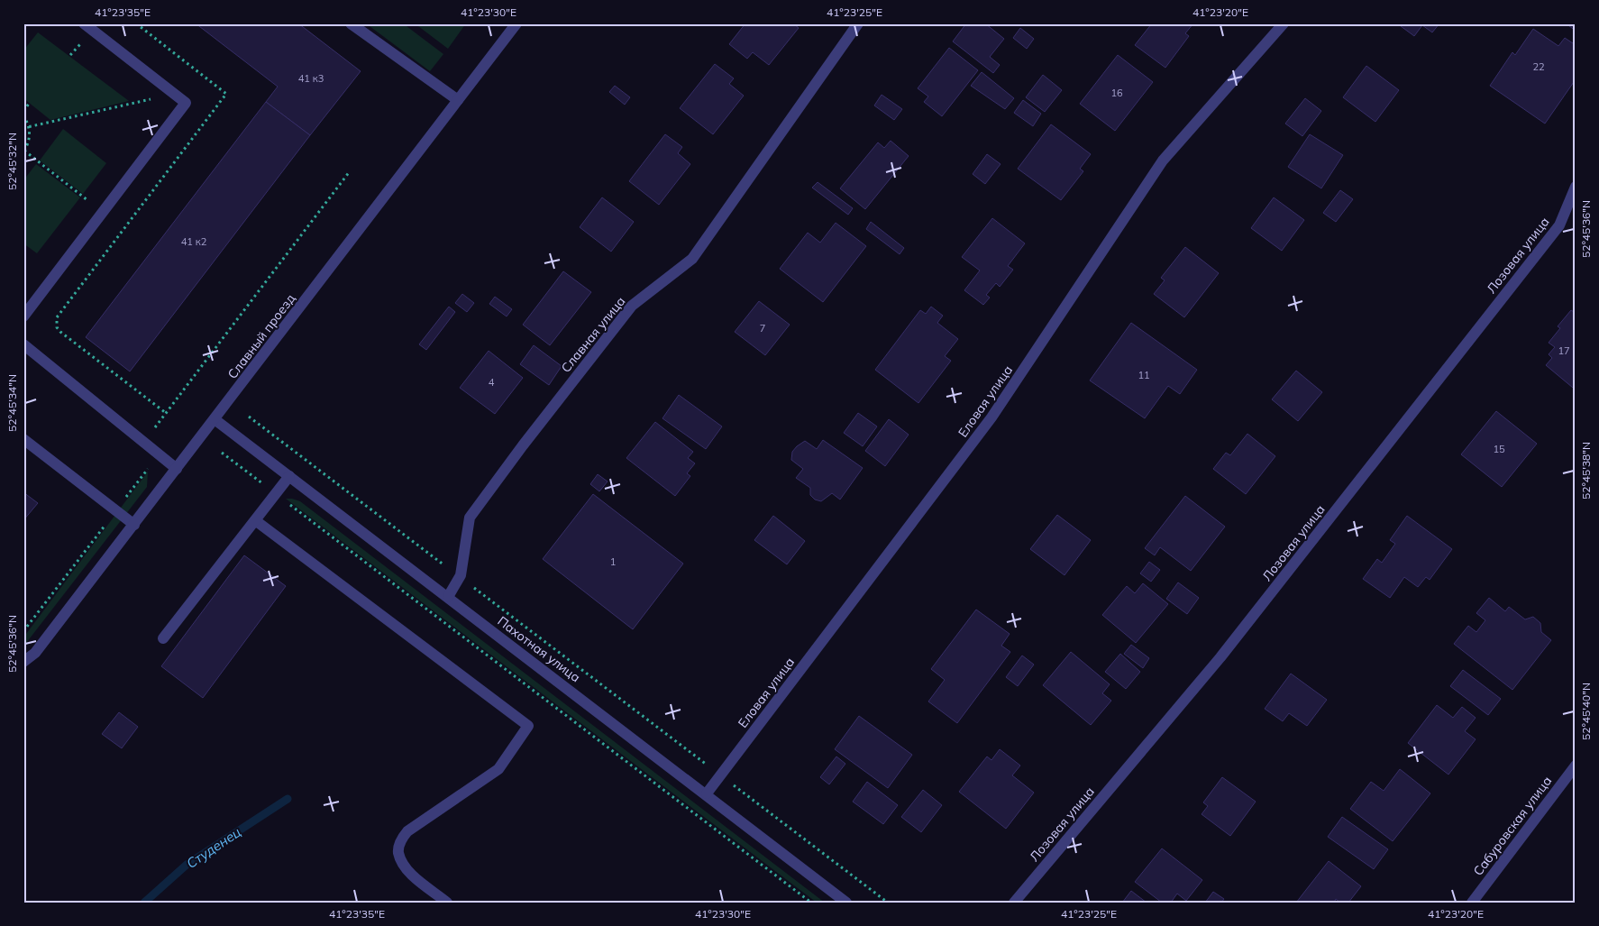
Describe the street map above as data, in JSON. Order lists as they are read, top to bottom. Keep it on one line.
{"streets":{"street":["Лозовая улица","Славная улица","Славный проезд","Еловая улица","Пахотная улица","Сабуровская улица"]},"crossings":[["Славная улица","Пахотная улица"],["Славный проезд","Пахотная улица"],["Еловая улица","Пахотная улица"]],"water":["Студенец"],"house_numbers":["22","41 к3","16","41 к2","7","17","11","4","15","1"],"coordinates":["41°23'35\"E","41°23'30\"E","41°23'25\"E","41°23'20\"E","52°45'32\"N","52°45'36\"N","52°45'34\"N","52°45'38\"N","52°45'40\"N"]}
